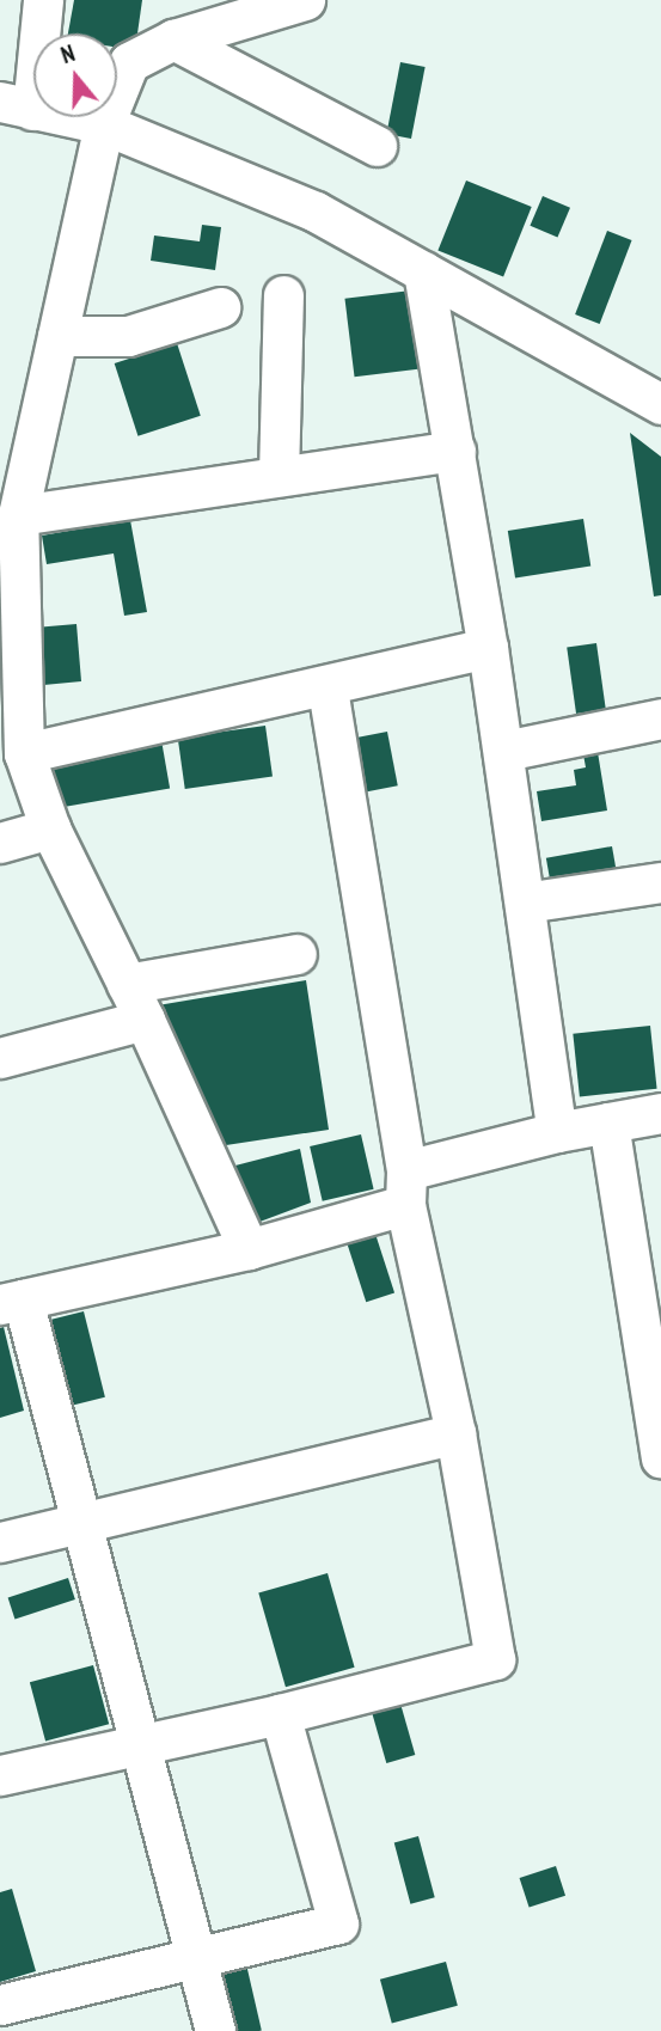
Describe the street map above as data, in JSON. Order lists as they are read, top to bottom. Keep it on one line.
{"north":"top"}
